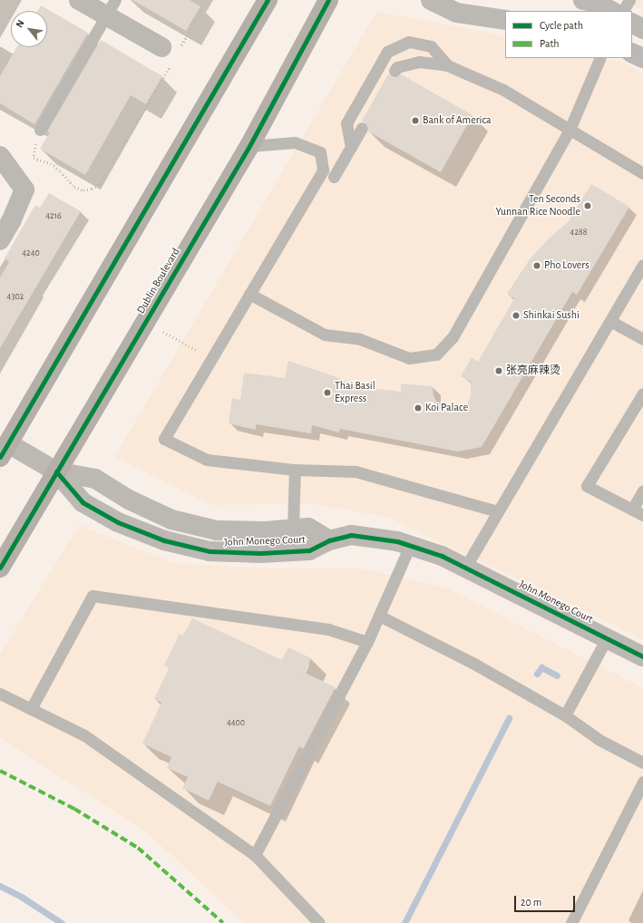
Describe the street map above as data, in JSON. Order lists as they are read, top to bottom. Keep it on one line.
{"streets":{"main road":["Dublin Boulevard"],"street":["John Monego Court"]},"crossings":[["Dublin Boulevard","John Monego Court"]],"places":["Bank of America","Ten Seconds Yunnan Rice Noodle","Pho Lovers","Shinkai Sushi","张亮麻辣烫","Thai Basil Express","Koi Palace"],"house_numbers":["4216","4288","4240","4302","4400"],"legend":["Cycle path","Path"],"scale_bar":"20 m","north":"top left"}
